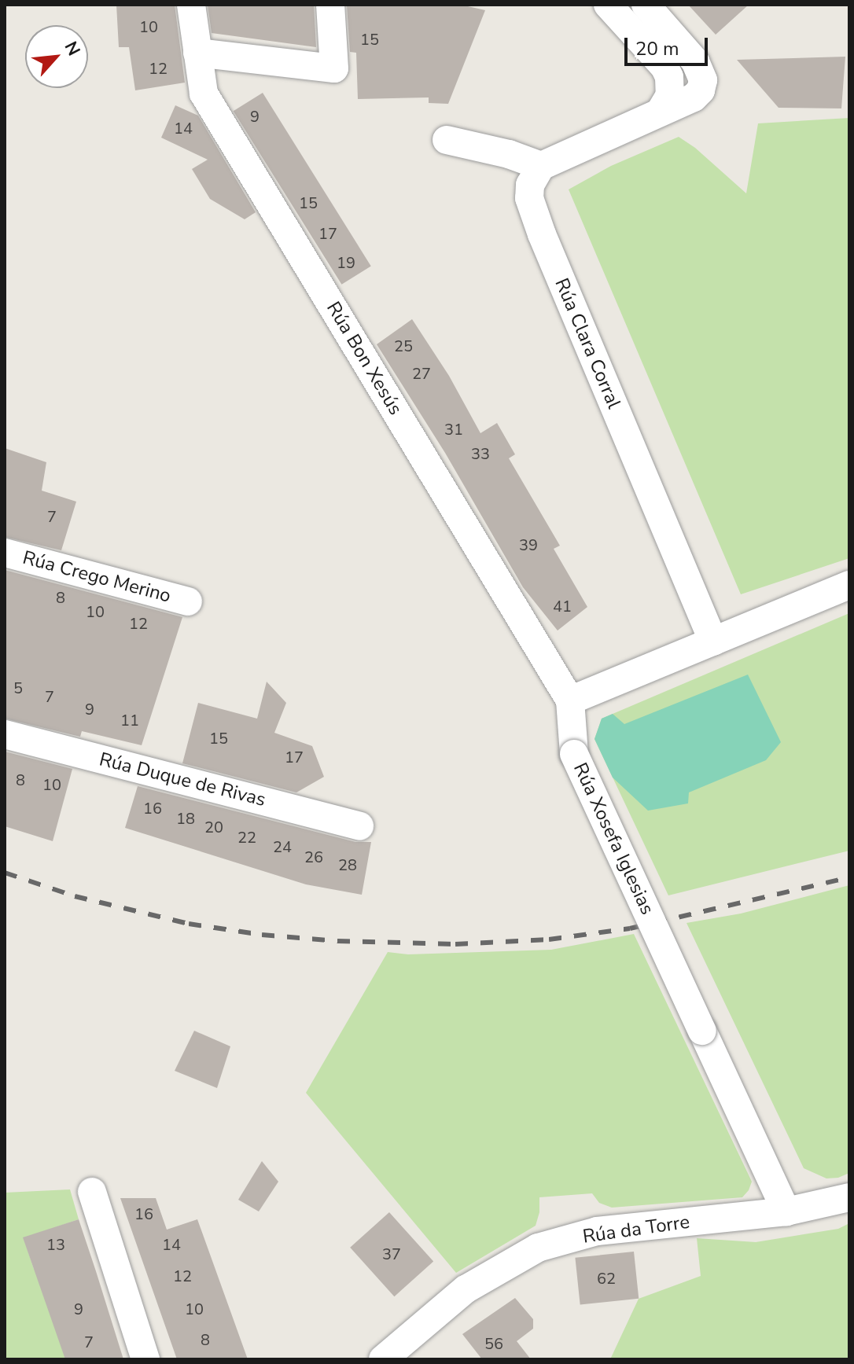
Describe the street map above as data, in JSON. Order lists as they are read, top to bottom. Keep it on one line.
{"streets":{"street":["Rúa Clara Corral","Rúa Bon Xesús","Rúa Crego Merino","Rúa Duque de Rivas","Rúa Xosefa Iglesias","Rúa da Torre"]},"crossings":[["Rúa Bon Xesús","Rúa Xosefa Iglesias"],["Rúa Xosefa Iglesias","Rúa da Torre"]],"house_numbers":["10","15","12","9","14","15","17","19","25","27","31","33","7","39","8","41","10","12","5","7","9","11","15","17","8","10","16","18","20","22","24","26","28","16","13","14","37","12","62","9","10","8","7","56"],"scale_bar":"20 m","north":"top right"}
